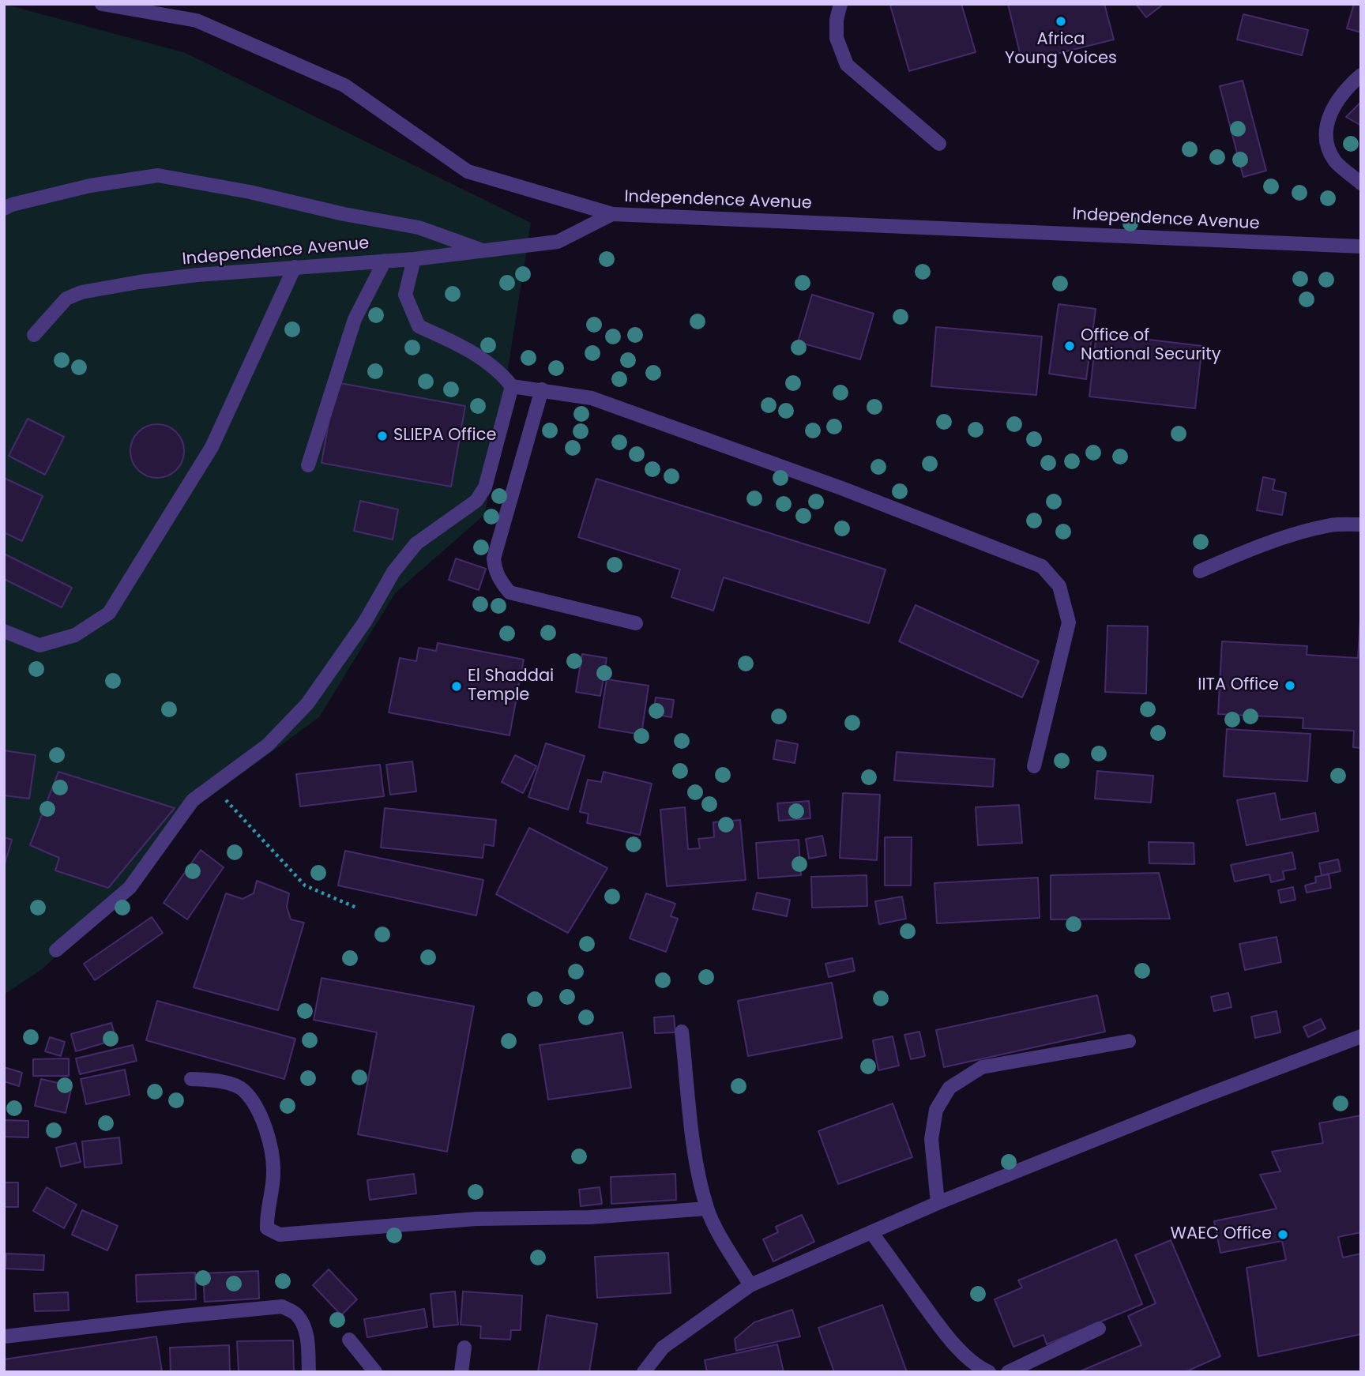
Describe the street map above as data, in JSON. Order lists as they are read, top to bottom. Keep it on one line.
{"streets":{"street":["Independence Avenue"]},"places":["Africa Young Voices","Office of National Security","SLIEPA Office","IITA Office","El Shaddai Temple","WAEC Office"]}
